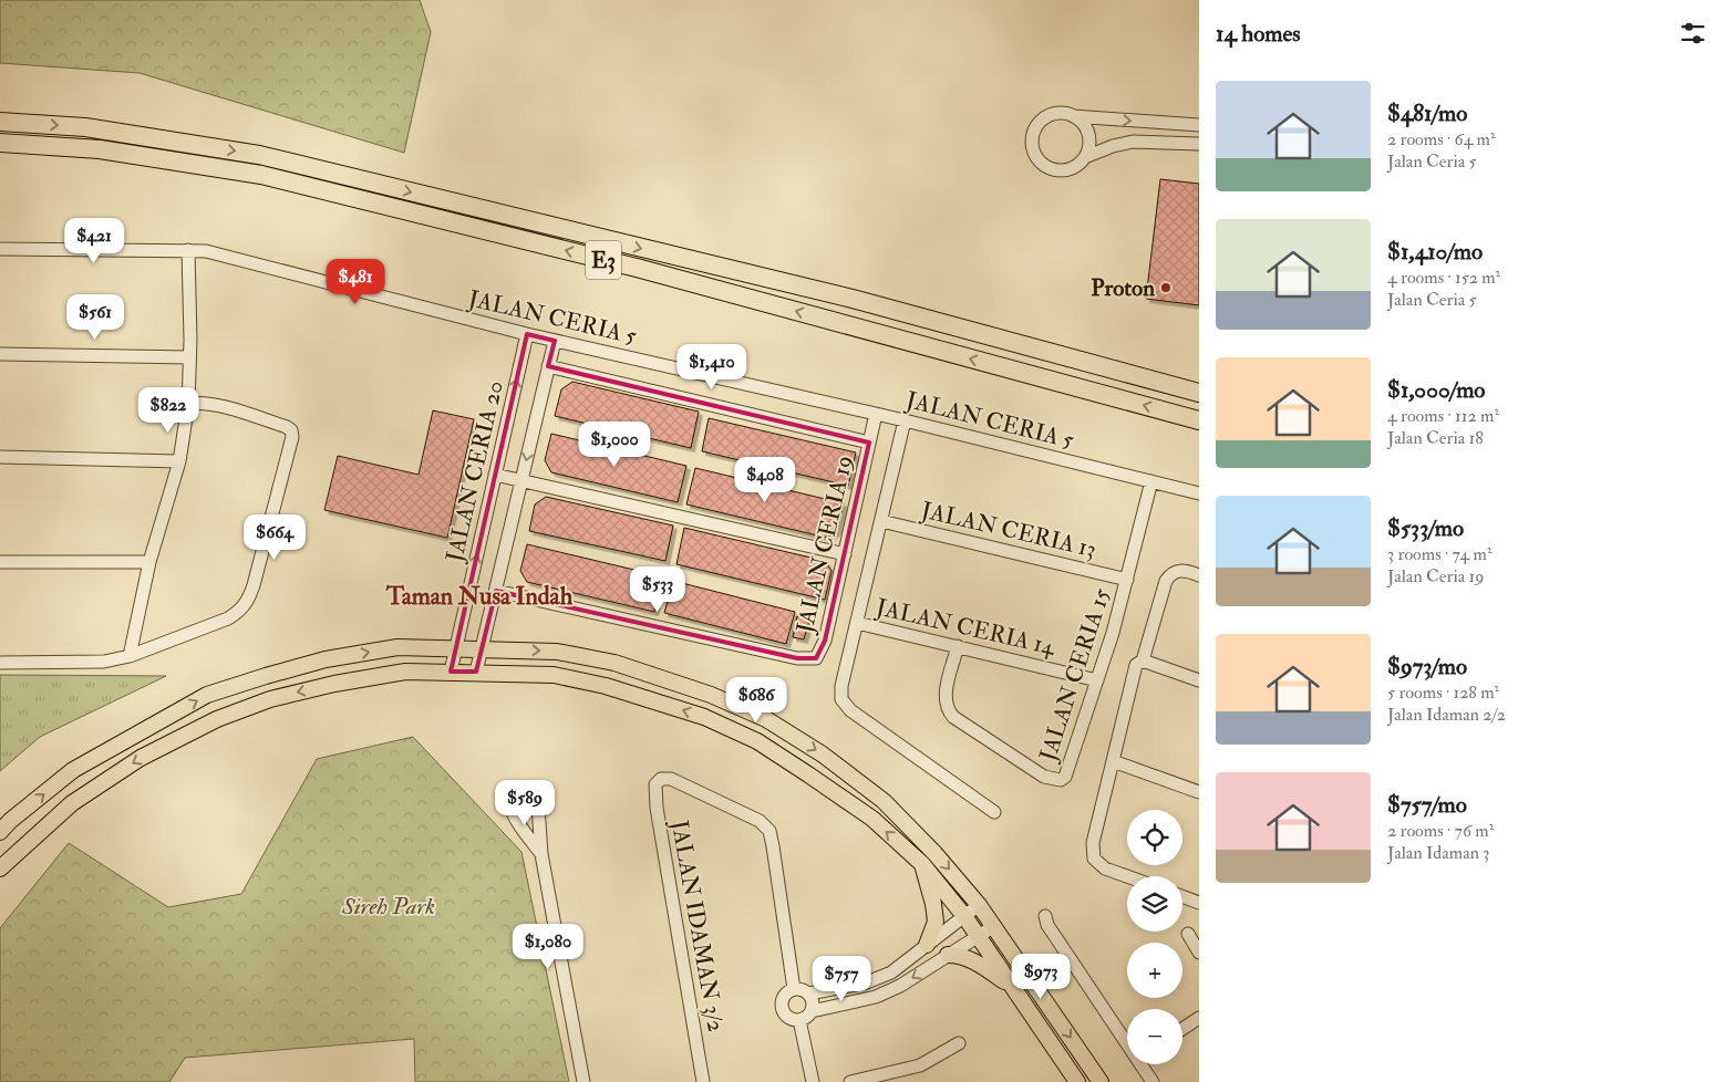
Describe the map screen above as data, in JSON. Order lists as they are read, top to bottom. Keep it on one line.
{"streets":{"highway":["E3"],"street":["JALAN CERIA 5","JALAN CERIA 20","JALAN CERIA 13","JALAN CERIA 19","JALAN CERIA 14","JALAN CERIA 15","JALAN IDAMAN 3/2"]},"crossings":[["JALAN CERIA 5","JALAN CERIA 20"],["JALAN CERIA 5","JALAN CERIA 19"],["JALAN CERIA 5","JALAN CERIA 15"],["JALAN CERIA 20","JALAN CERIA 19"],["JALAN CERIA 13","JALAN CERIA 15"],["JALAN CERIA 14","JALAN CERIA 15"]],"districts":["Taman Nusa Indah"],"parks":["Sireh Park"],"places":["Proton"],"page":{"heading":"14 homes","list":[{"name":"$481/mo","note":"2 rooms · 64 m² · Jalan Ceria 5"},{"name":"$1,410/mo","note":"4 rooms · 152 m² · Jalan Ceria 5"},{"name":"$1,000/mo","note":"4 rooms · 112 m² · Jalan Ceria 18"},{"name":"$533/mo","note":"3 rooms · 74 m² · Jalan Ceria 19"},{"name":"$973/mo","note":"5 rooms · 128 m² · Jalan Idaman 2/2"},{"name":"$757/mo","note":"2 rooms · 76 m² · Jalan Idaman 3"}],"price":["$421","$481","$561","$1,410","$822","$1,000","$408","$664","$533","$686","$589","$1,080","$973","$757"],"map_buttons":["+","−"]}}
